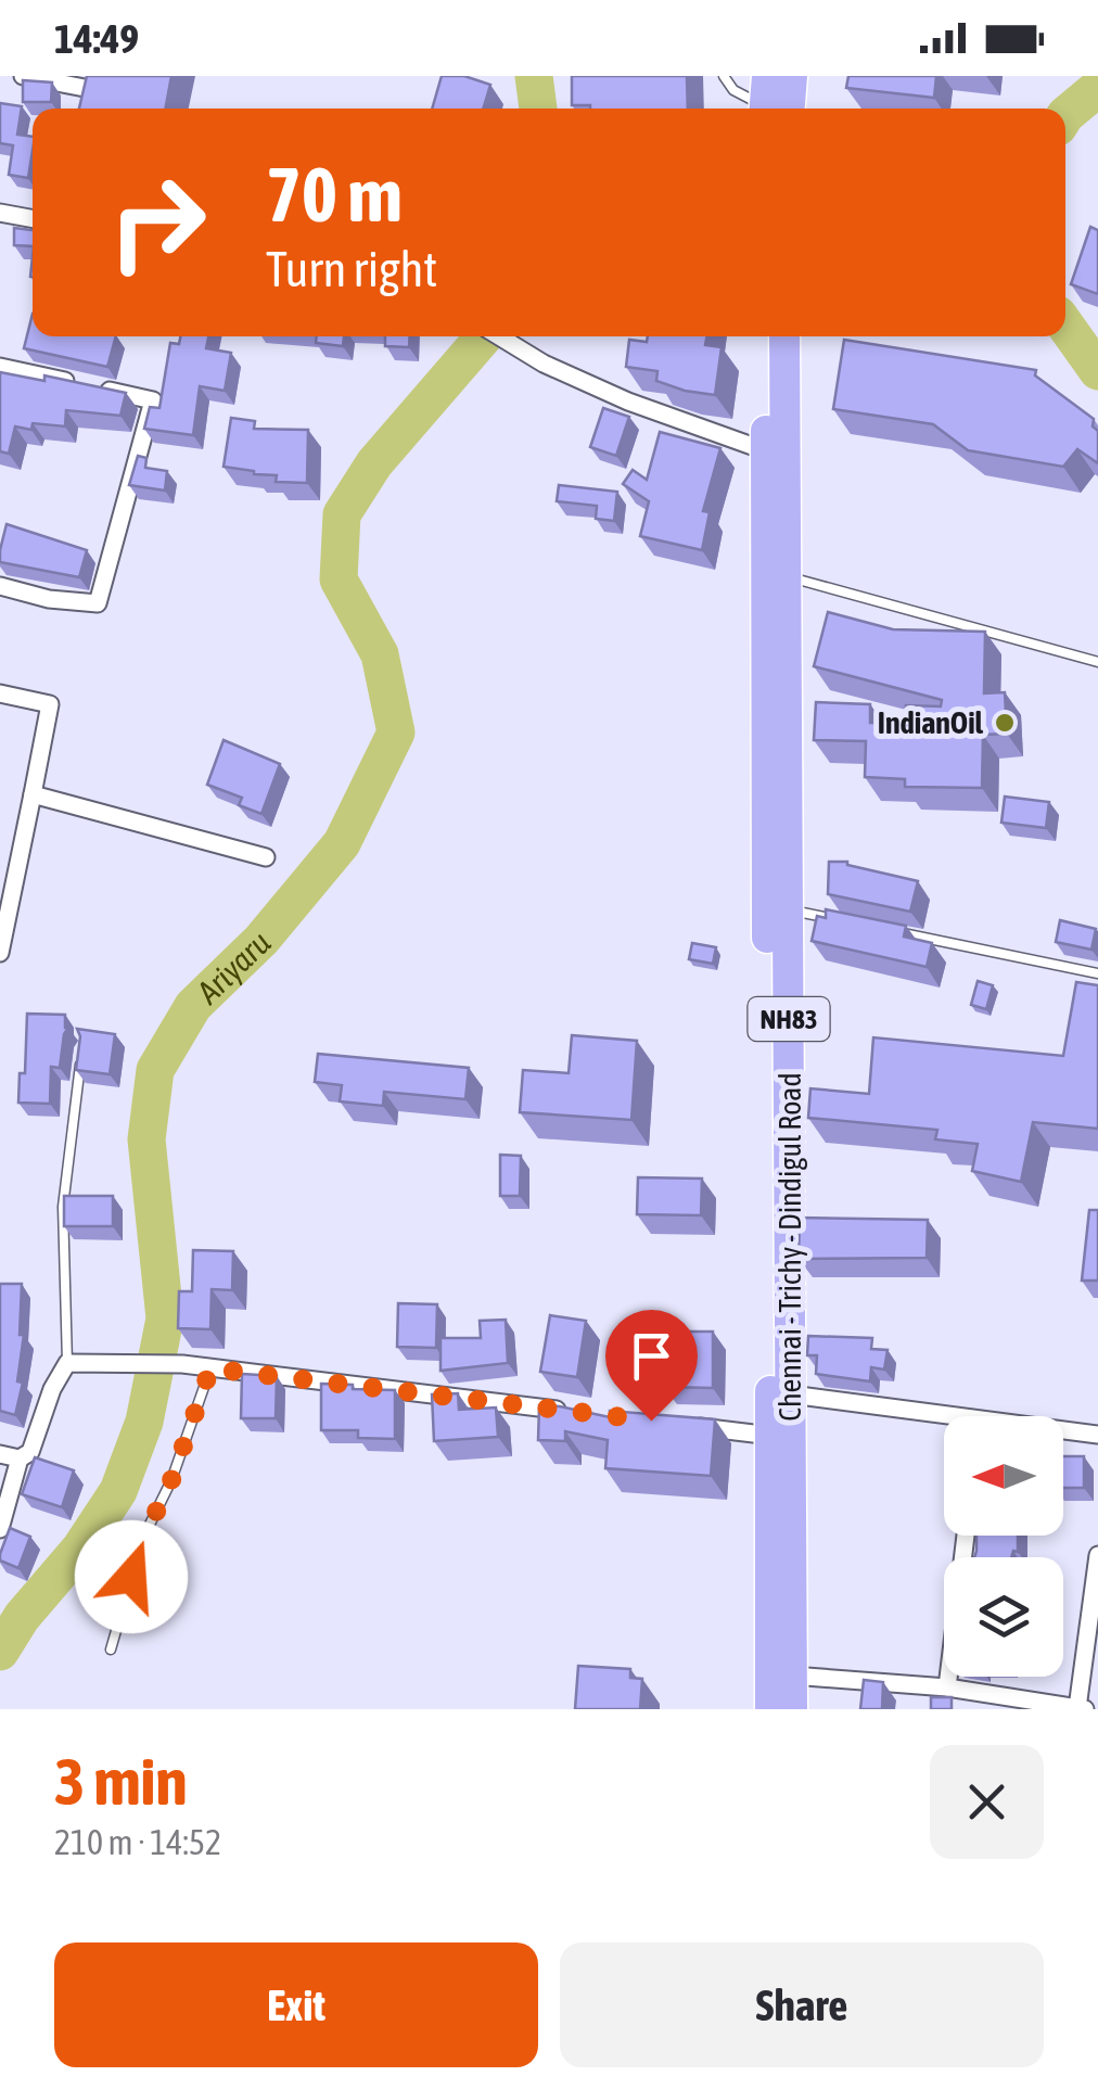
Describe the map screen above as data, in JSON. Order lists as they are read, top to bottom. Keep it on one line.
{"streets":{"highway":["NH83","Chennai - Trichy - Dindigul Road"]},"water":["Ariyaru"],"places":["IndianOil"],"north":"left","page":{"status":"14:49","turn":["70 m","Turn right"],"heading":["3 min","210 m · 14:52"],"buttons":["Exit","Share"]}}
